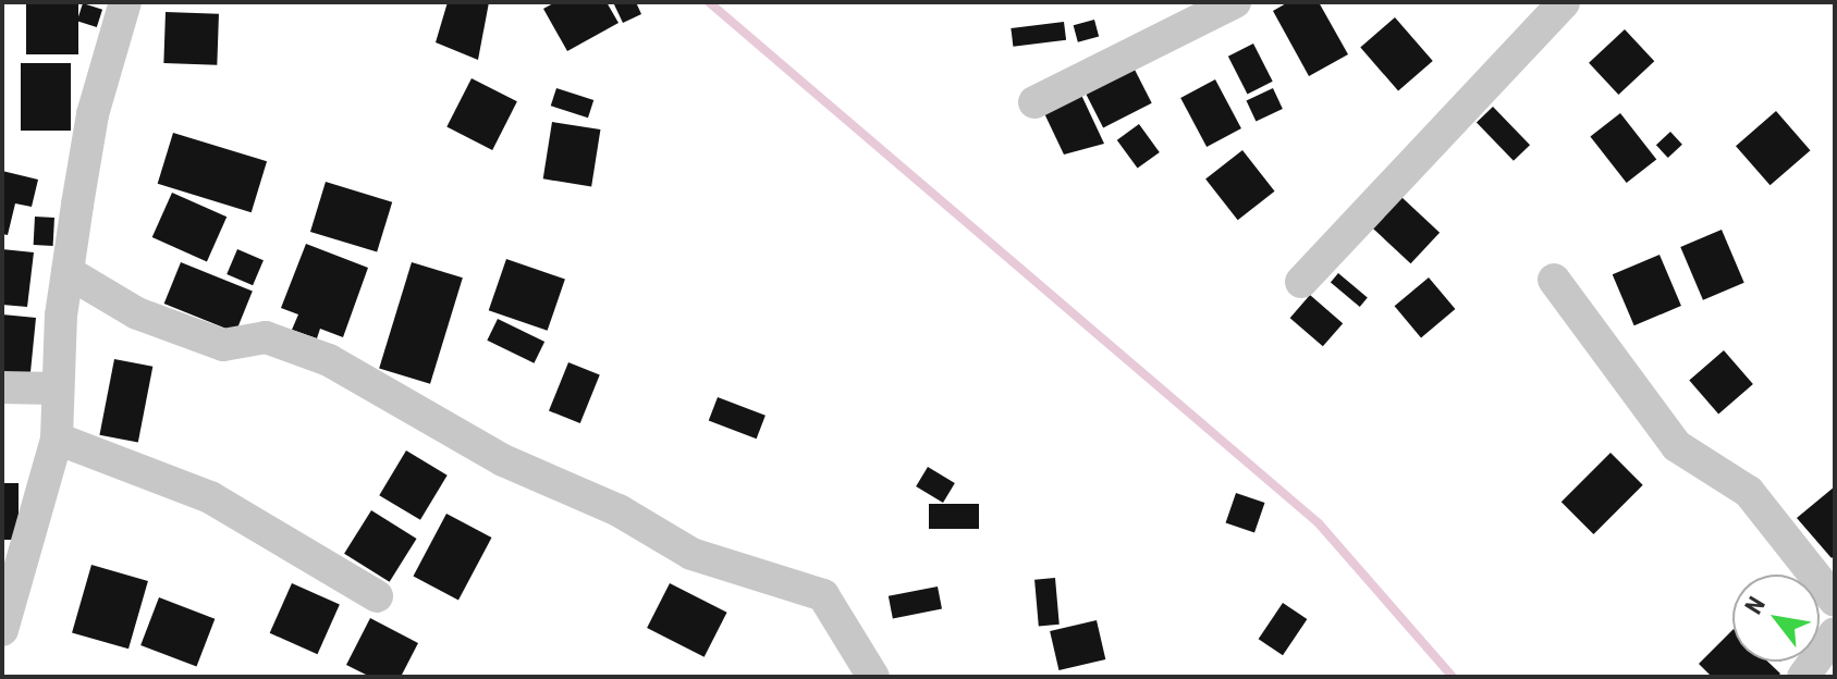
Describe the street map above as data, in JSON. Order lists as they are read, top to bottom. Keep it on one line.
{"north":"top left"}
